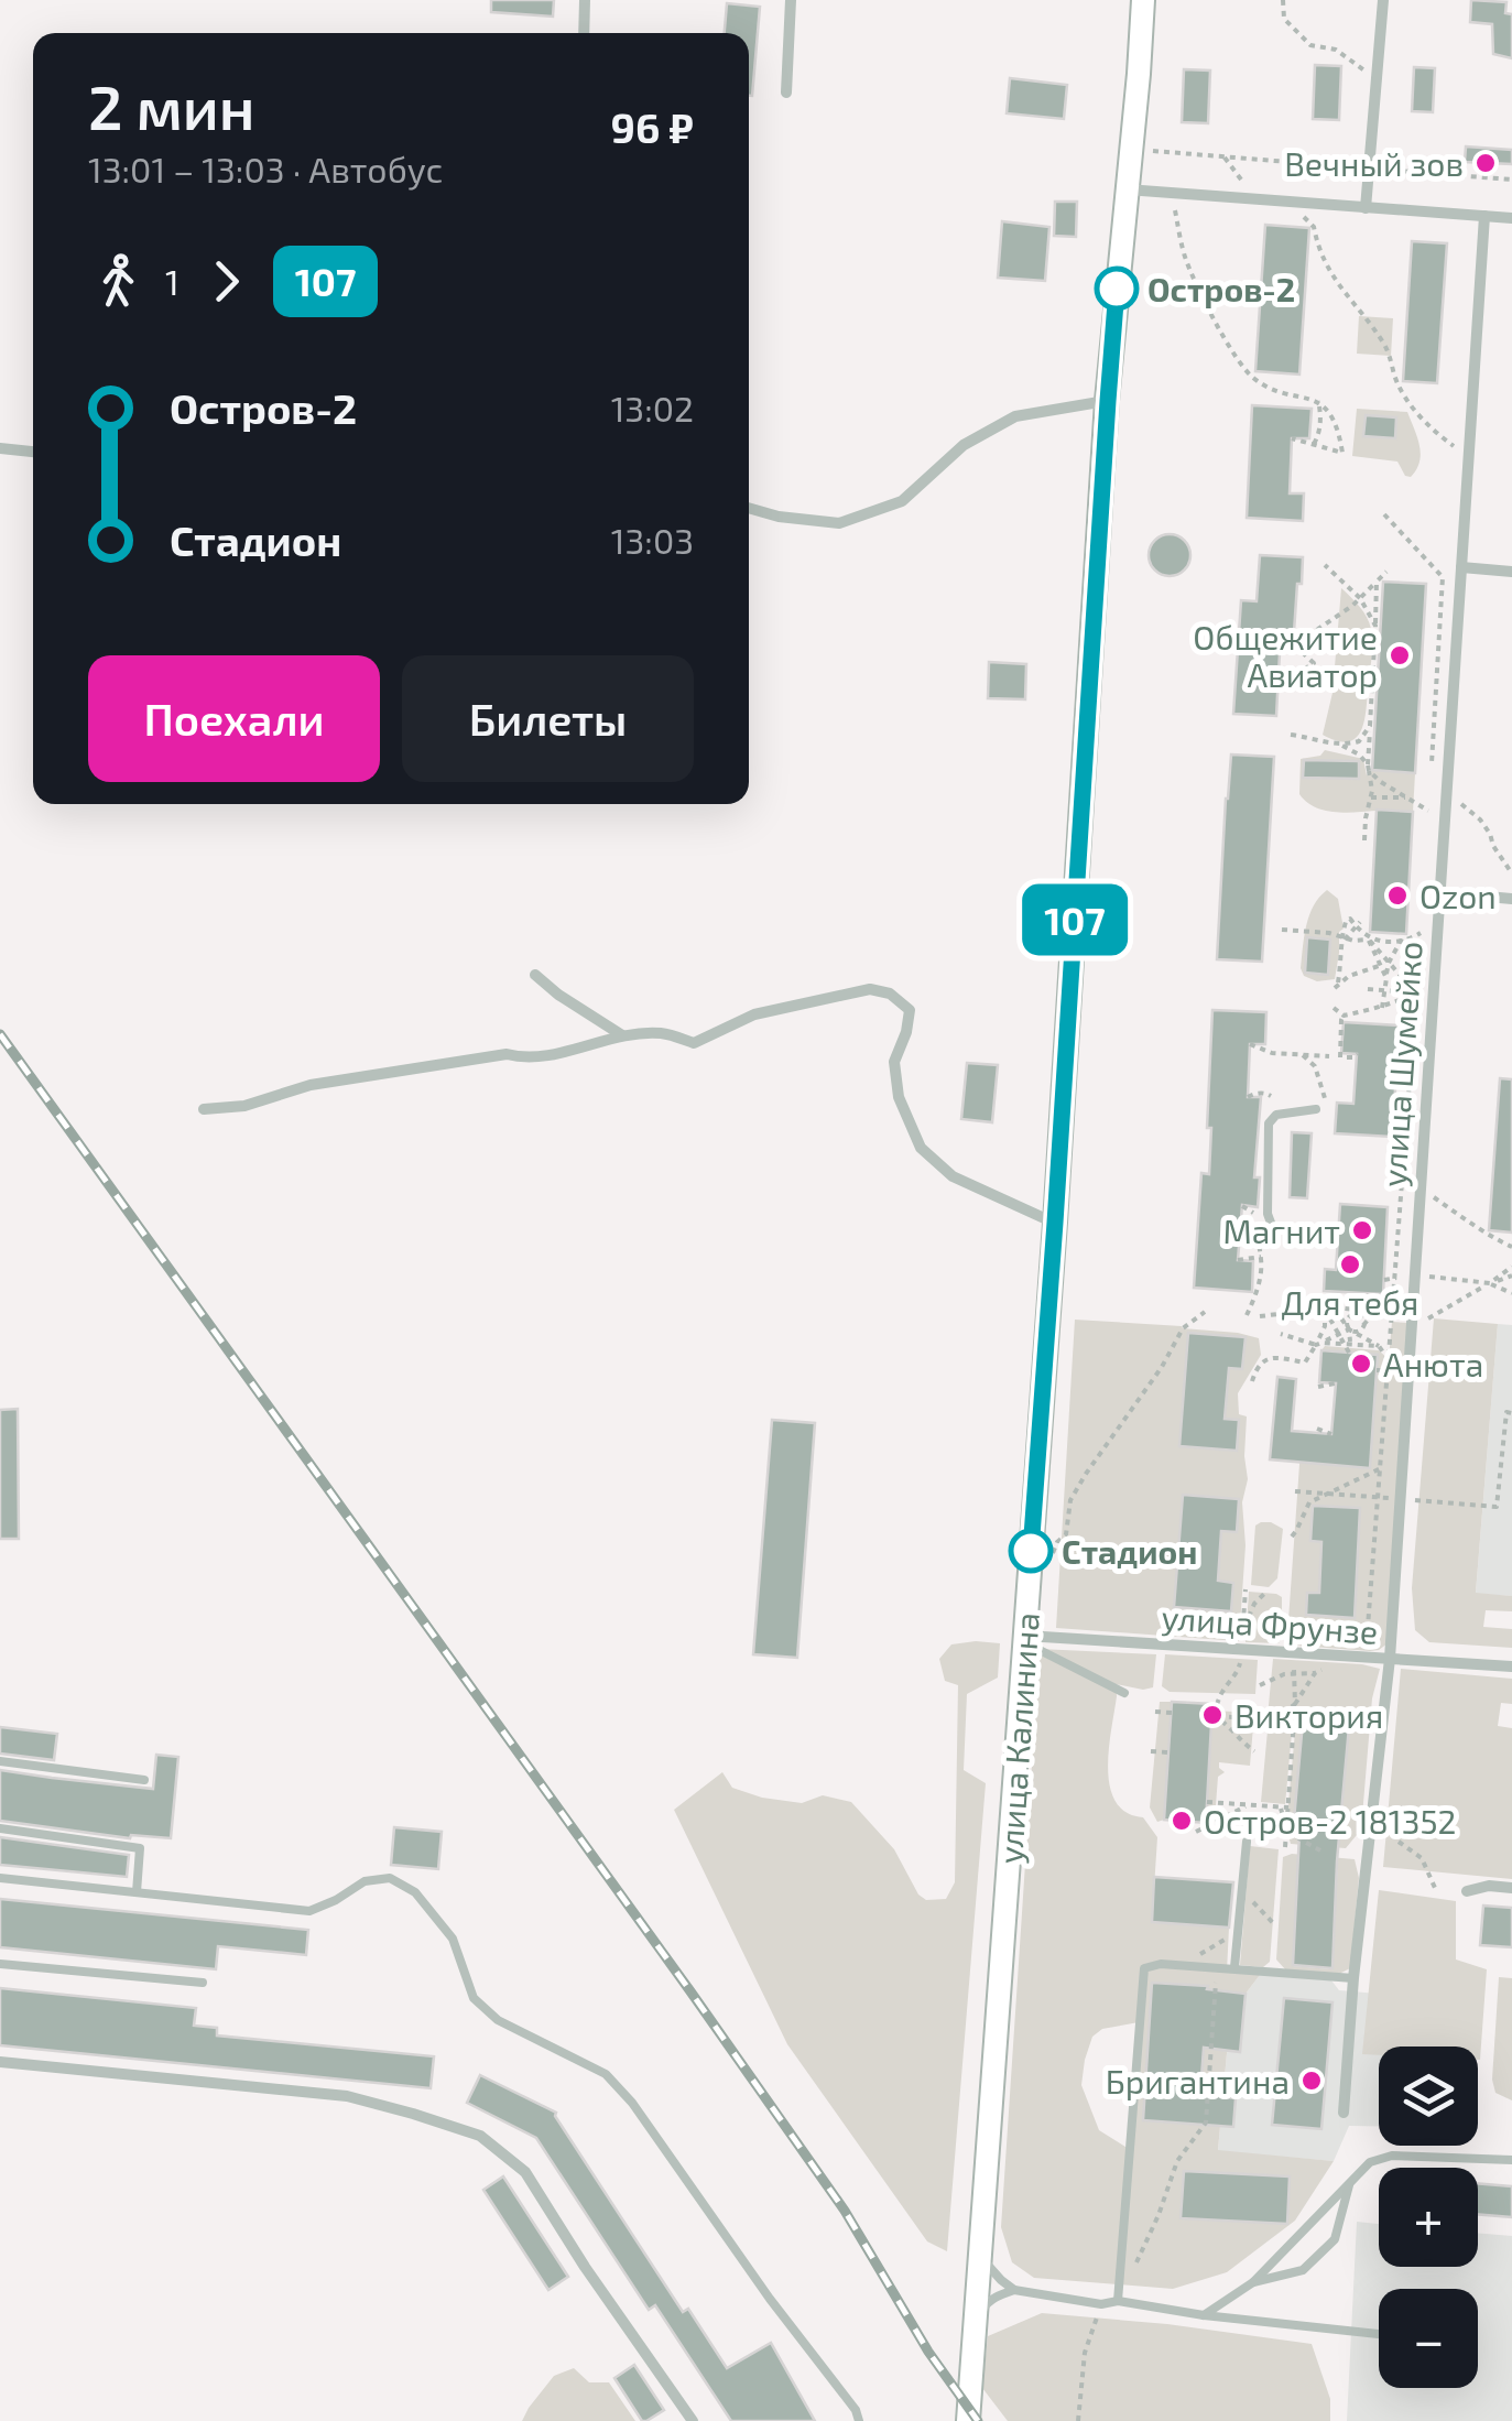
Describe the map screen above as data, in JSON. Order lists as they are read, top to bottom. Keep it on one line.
{"streets":{"main road":["улица Калинина"],"street":["улица Шумейко","улица Фрунзе"]},"crossings":[["улица Шумейко","улица Фрунзе"],["улица Фрунзе","улица Калинина"]],"places":["Вечный зов","Остров-2","Общежитие Авиатор","Ozon","Магнит","Для тебя","Анюта","Стадион","Виктория","Остров-2 181352","Бригантина"],"lines":["bus line 107"],"page":{"on_map":"107","heading":["2 мин","13:01 – 13:03 · Автобус","96 ₽"],"legs":["1","107"],"list":[{"name":"Остров-2","value":"13:02"},{"name":"Стадион","value":"13:03"}],"buttons":["Поехали","Билеты"],"map_buttons":["+","−"]}}
